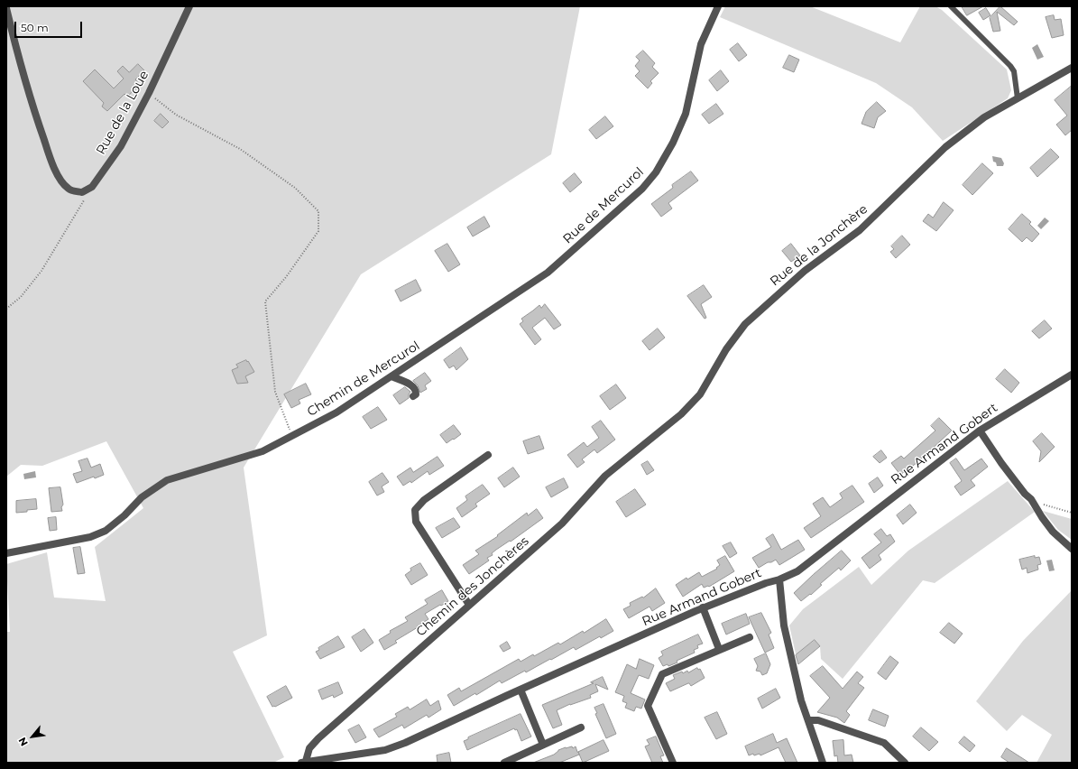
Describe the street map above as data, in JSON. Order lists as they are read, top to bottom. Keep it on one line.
{"streets":{"street":["Rue de la Loue","Rue de Mercurol","Rue de la Jonchère","Chemin de Mercurol","Rue Armand Gobert","Chemin des Jonchères"]},"crossings":[["Rue de Mercurol","Chemin de Mercurol"],["Rue de la Jonchère","Chemin des Jonchères"],["Rue Armand Gobert","Chemin des Jonchères"]],"scale_bar":"50 m","north":"bottom left"}
